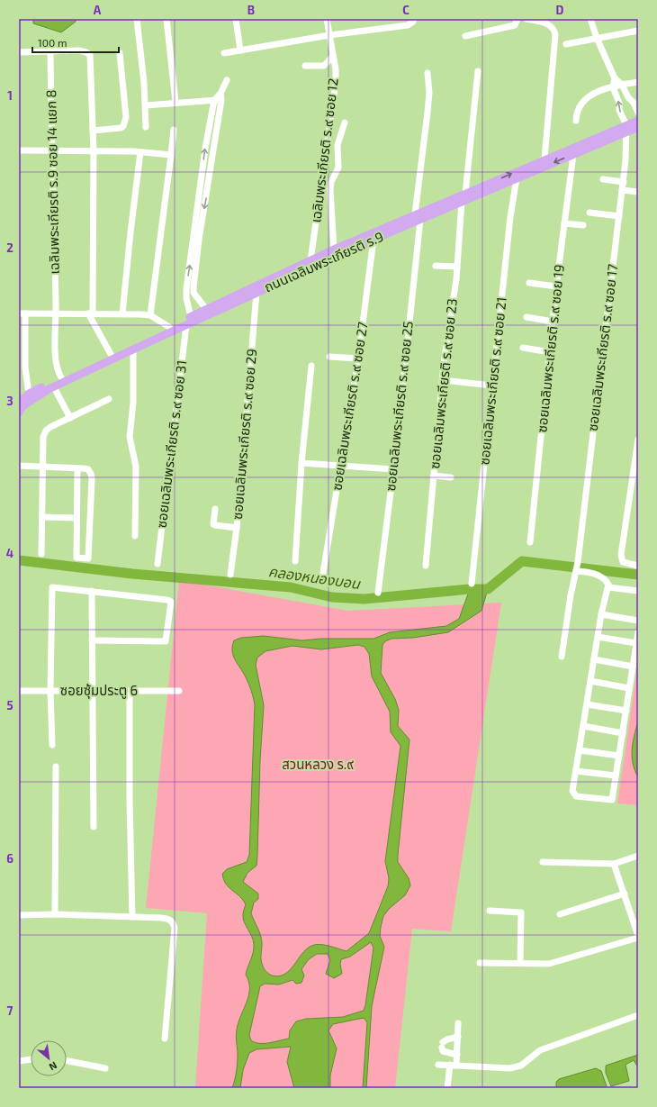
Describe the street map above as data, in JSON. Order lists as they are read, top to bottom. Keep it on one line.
{"streets":{"main road":["ถนนเฉลิมพระเกียรติ ร.9"],"street":["เฉลิมพระเกียรติ ร.๙ ซอย 12","เฉลิมพระเกียรติ ร.9 ซอย 14 แยก 8","ซอยเฉลิมพระเกียรติ ร.๙ ซอย 17","ซอยเฉลิมพระเกียรติ ร.๙ ซอย 19","ซอยเฉลิมพระเกียรติ ร.๙ ซอย 21","ซอยเฉลิมพระเกียรติ ร.๙ ซอย 23","ซอยเฉลิมพระเกียรติ ร.๙ ซอย 27","ซอยเฉลิมพระเกียรติ ร.๙ ซอย 25","ซอยเฉลิมพระเกียรติ ร.๙ ซอย 29","ซอยเฉลิมพระเกียรติ ร.๙ ซอย 31","ซอยซุ้มประตู 6"]},"crossings":[["เฉลิมพระเกียรติ ร.๙ ซอย 12","ถนนเฉลิมพระเกียรติ ร.9"],["เฉลิมพระเกียรติ ร.9 ซอย 14 แยก 8","ถนนเฉลิมพระเกียรติ ร.9"],["ถนนเฉลิมพระเกียรติ ร.9","ซอยเฉลิมพระเกียรติ ร.๙ ซอย 17"],["ถนนเฉลิมพระเกียรติ ร.9","ซอยเฉลิมพระเกียรติ ร.๙ ซอย 19"],["ถนนเฉลิมพระเกียรติ ร.9","ซอยเฉลิมพระเกียรติ ร.๙ ซอย 21"],["ถนนเฉลิมพระเกียรติ ร.9","ซอยเฉลิมพระเกียรติ ร.๙ ซอย 23"],["ถนนเฉลิมพระเกียรติ ร.9","ซอยเฉลิมพระเกียรติ ร.๙ ซอย 27"],["ถนนเฉลิมพระเกียรติ ร.9","ซอยเฉลิมพระเกียรติ ร.๙ ซอย 25"],["ถนนเฉลิมพระเกียรติ ร.9","ซอยเฉลิมพระเกียรติ ร.๙ ซอย 29"],["ถนนเฉลิมพระเกียรติ ร.9","ซอยเฉลิมพระเกียรติ ร.๙ ซอย 31"]],"water":["คลองหนองบอน"],"parks":["สวนหลวง ร.๙"],"scale_bar":"100 m","north":"bottom right","grid":{"columns":["A","B","C","D"],"rows":["1","2","3","4","5","6","7"]}}
